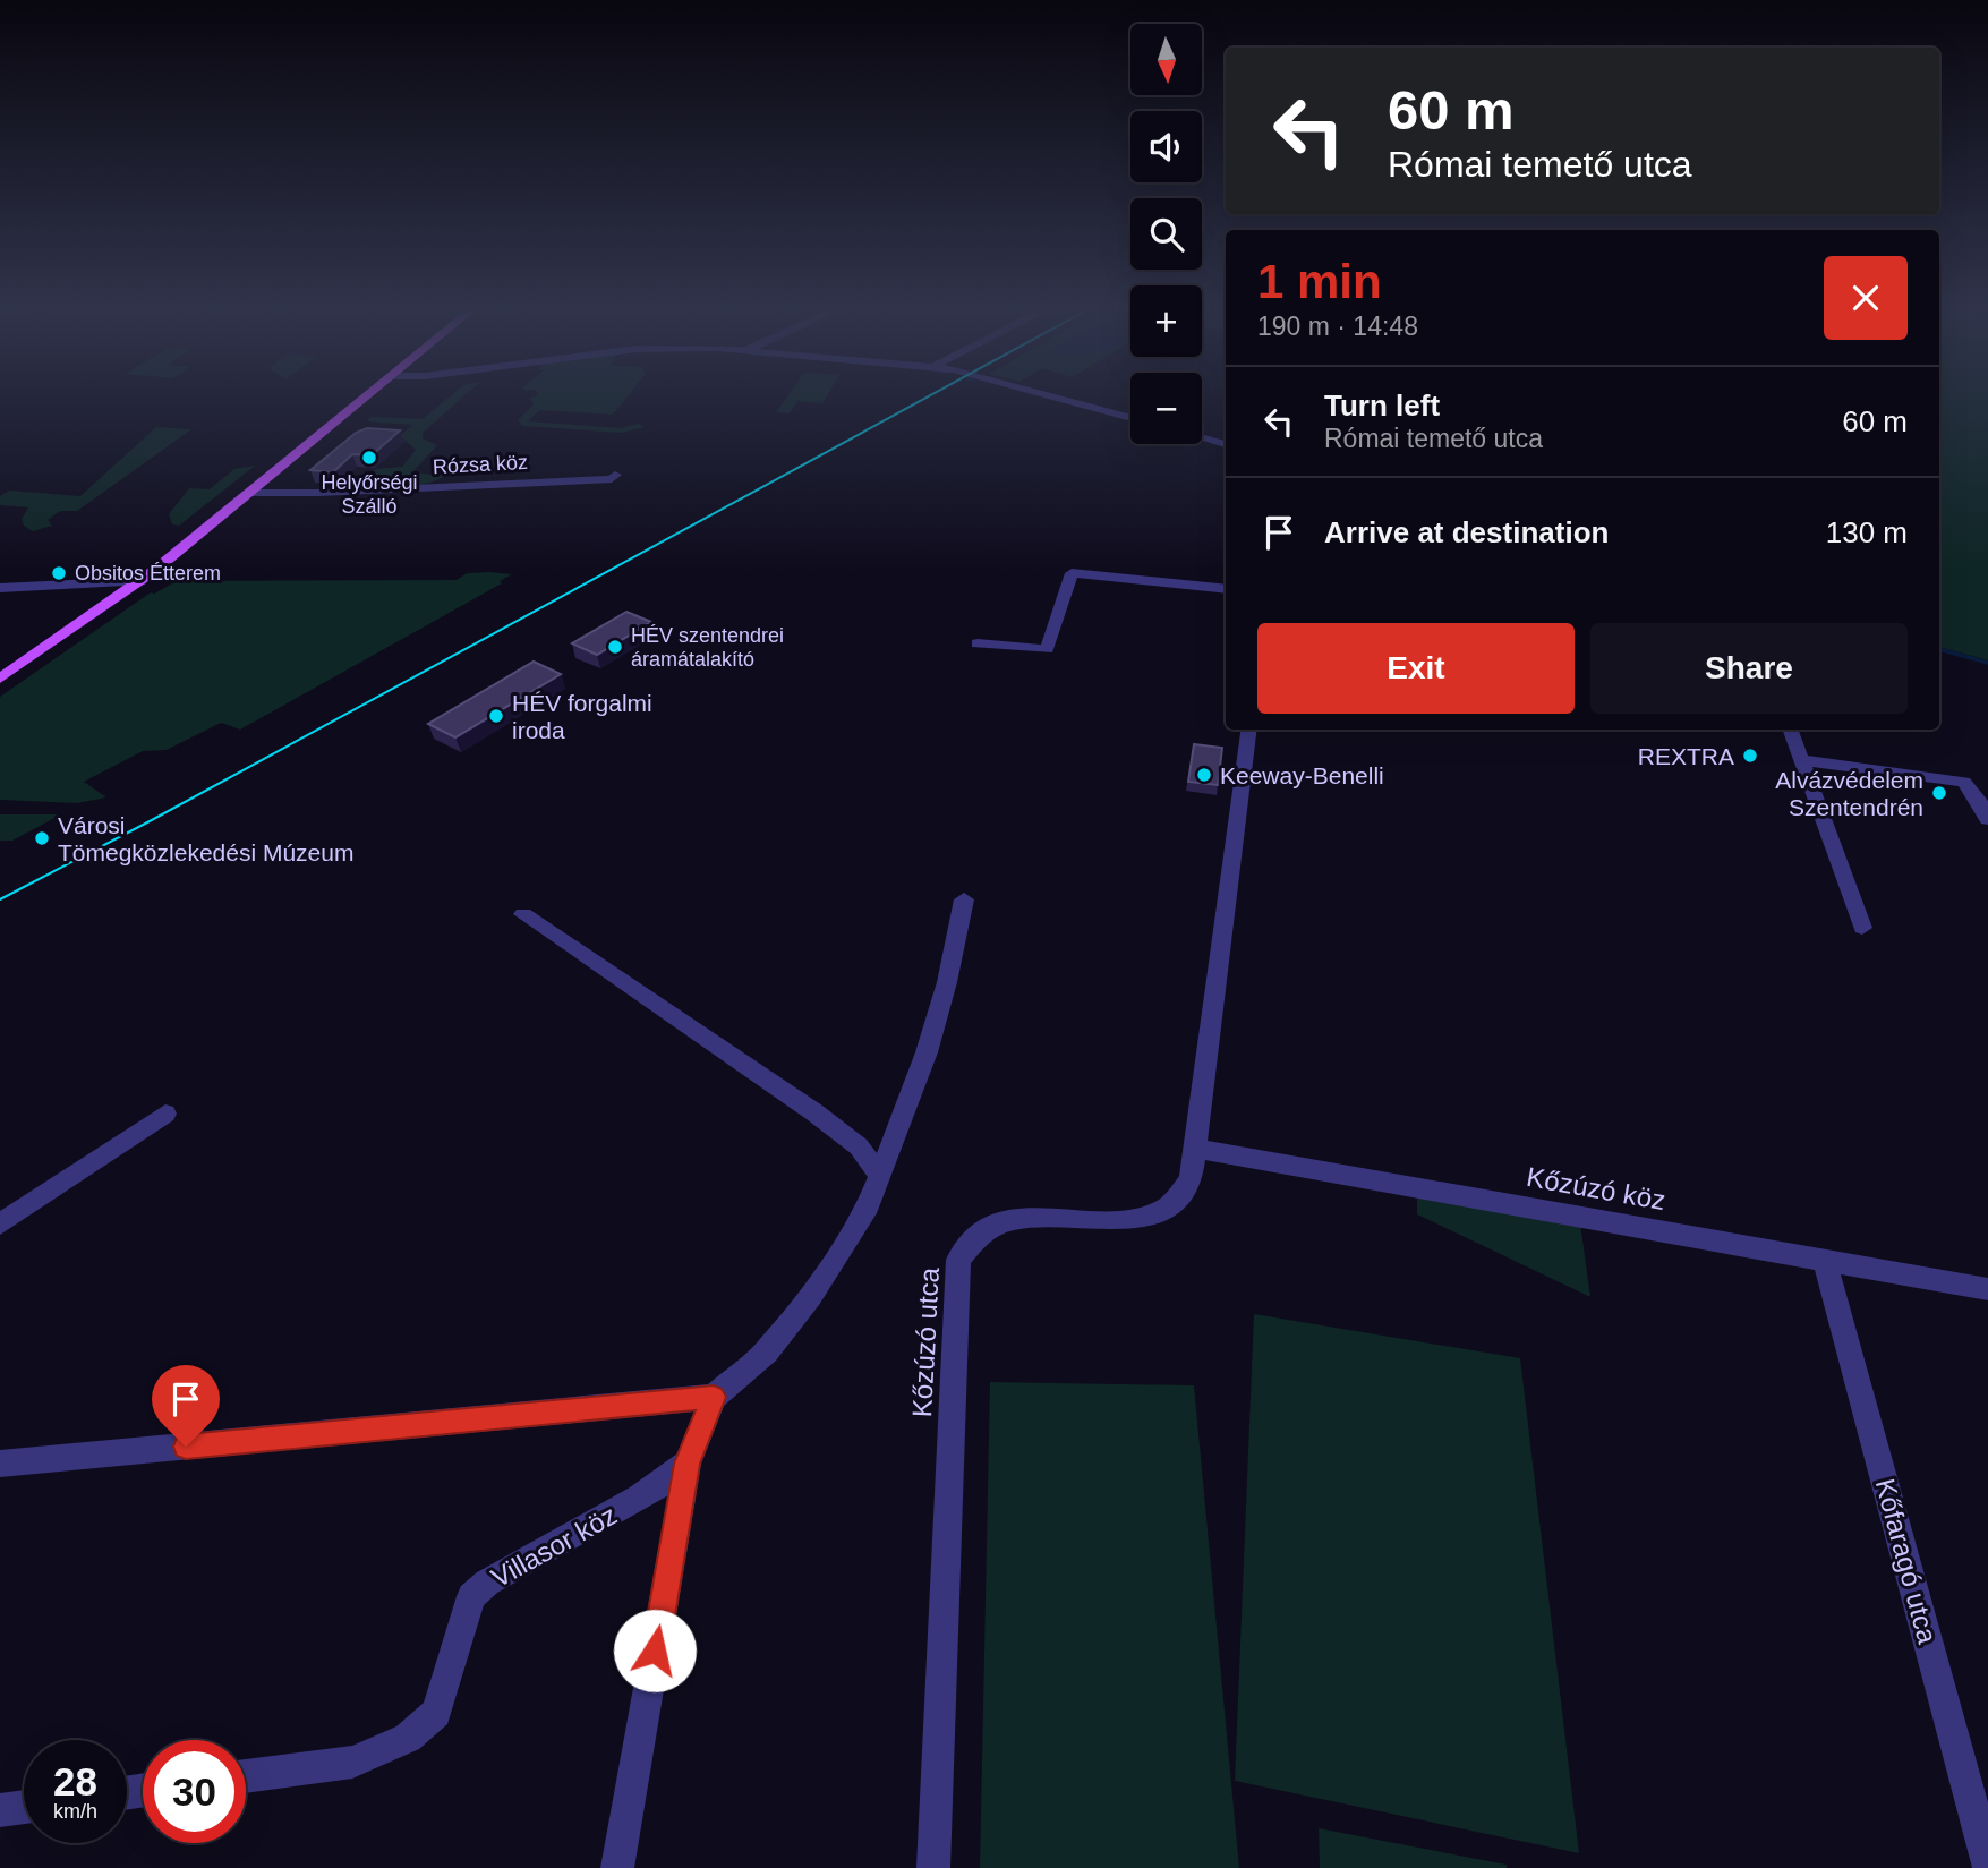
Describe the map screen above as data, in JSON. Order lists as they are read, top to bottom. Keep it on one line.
{"streets":{"street":["Rózsa köz","Kőzúzó köz","Kőzúzó utca","Villasor köz","Kőfaragó utca"]},"crossings":[["Kőzúzó köz","Kőzúzó utca"],["Kőzúzó köz","Kőfaragó utca"]],"places":["Helyőrségi Szálló","Obsitos Étterem","HÉV szentendrei áramátalakító","HÉV forgalmi iroda","REXTRA","Keeway-Benelli","Alvázvédelem Szentendrén","Városi Tömegközlekedési Múzeum"],"north":"bottom","page":{"map_buttons":["+","−"],"turn":["60 m","Római temető utca"],"heading":["1 min","190 m · 14:48"],"list":[{"name":"Turn left","note":"Római temető utca","value":"60 m"},{"name":"Arrive at destination","value":"130 m"}],"buttons":["Exit","Share"],"speed":"28 km/h","limit":"30"}}
